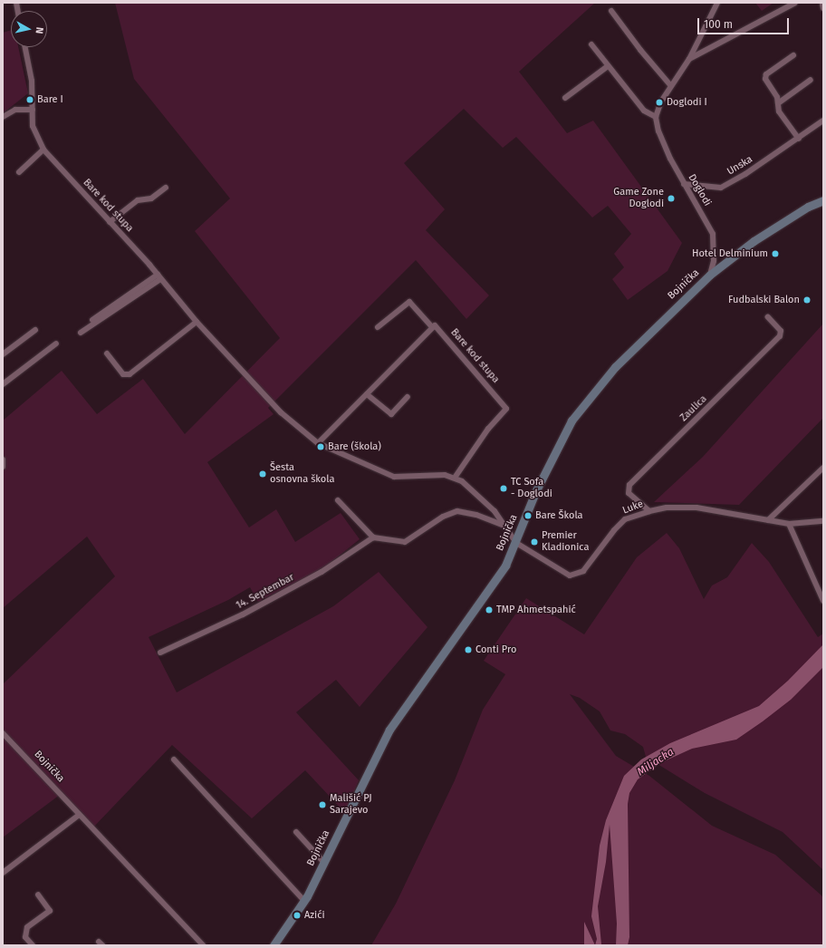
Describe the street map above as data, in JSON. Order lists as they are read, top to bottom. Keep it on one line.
{"streets":{"main road":["Bojnička"],"street":["Unska","Doglodi","Bare kod stupa","Zaulica","Luke","14. Septembar"]},"crossings":[["Unska","Doglodi"],["Doglodi","Bojnička"],["Bojnička","Luke"],["Zaulica","Luke"]],"water":["Miljacka"],"places":["Bare I","Doglodi I","Game Zone Doglodi","Hotel Delminium","Fudbalski Balon","Bare (škola)","Šesta osnovna škola","TC Sofa - Doglodi","Bare Škola","Premier Kladionica","TMP Ahmetspahić","Conti Pro","Mališić PJ Sarajevo","Azići"],"scale_bar":"100 m","north":"right"}
